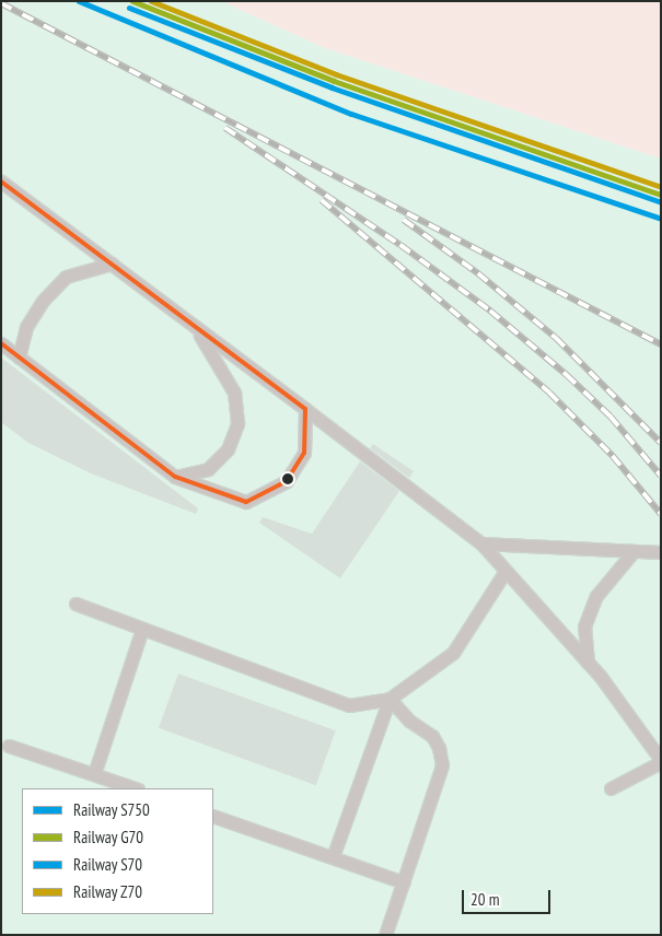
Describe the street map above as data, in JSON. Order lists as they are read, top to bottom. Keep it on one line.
{"lines":["rail line S750","rail line G70","rail line Z70","rail line S70"],"legend":["Railway S750","Railway G70","Railway S70","Railway Z70"],"scale_bar":"20 m"}
